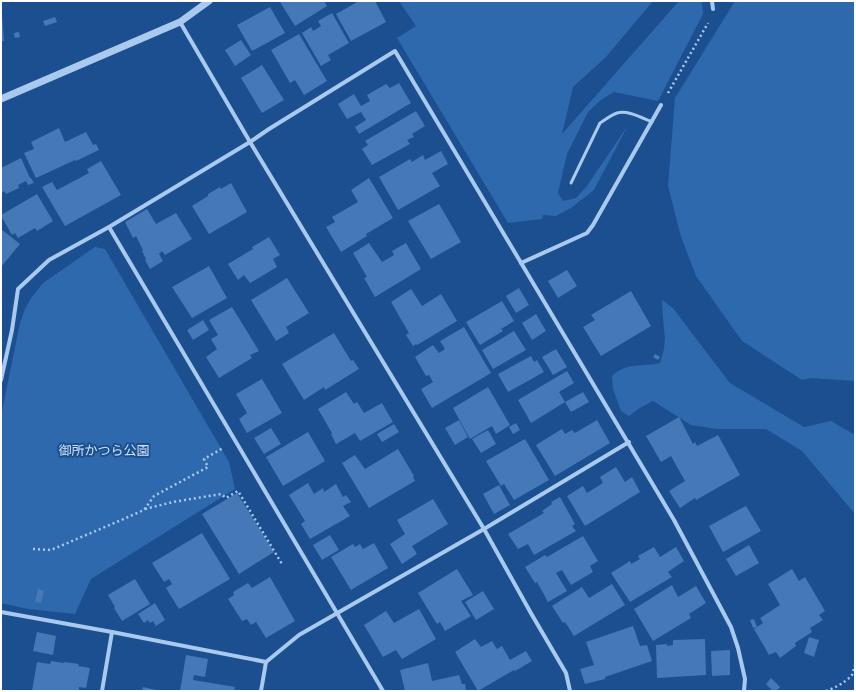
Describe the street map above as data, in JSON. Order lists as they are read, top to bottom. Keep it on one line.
{"parks":["御所かつら公園"]}
